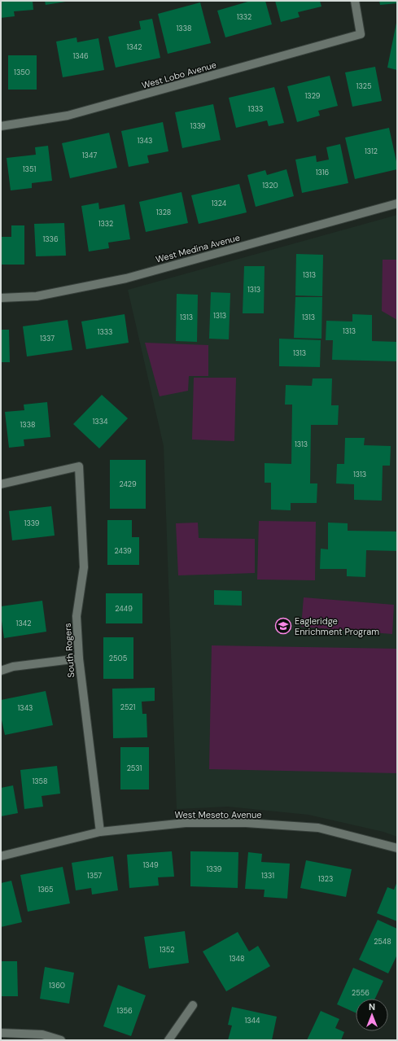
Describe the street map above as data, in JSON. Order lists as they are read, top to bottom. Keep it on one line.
{"streets":{"street":["West Lobo Avenue","West Medina Avenue","South Rogers","West Meseto Avenue"]},"crossings":[["South Rogers","West Meseto Avenue"]],"places":{"school or university":["Eagleridge Enrichment Program"]},"house_numbers":["1332","1338","1342","1346","1350","1325","1329","1333","1339","1343","1312","1347","1351","1316","1320","1324","1328","1332","1336","1313","1313","1313","1313","1313","1313","1333","1337","1313","1334","1338","1313","1313","2429","1339","2439","2449","1342","2505","2521","1343","2531","1358","1349","1339","1357","1331","1323","1365","2548","1352","1348","1360","2556","1356","1344"],"north":"top"}
